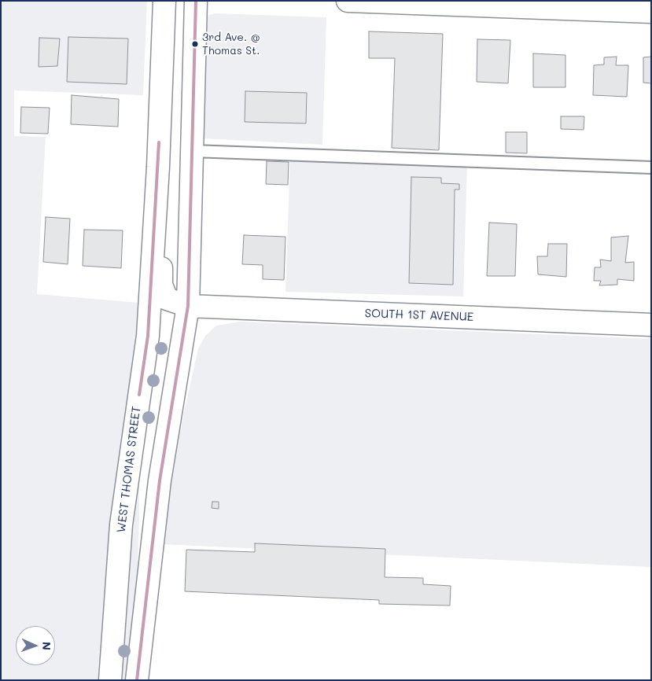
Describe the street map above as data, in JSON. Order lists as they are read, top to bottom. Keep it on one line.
{"streets":{"main road":["SOUTH 1ST AVENUE","WEST THOMAS STREET"]},"crossings":[["SOUTH 1ST AVENUE","WEST THOMAS STREET"]],"places":["3rd Ave. @ Thomas St."],"north":"right"}
